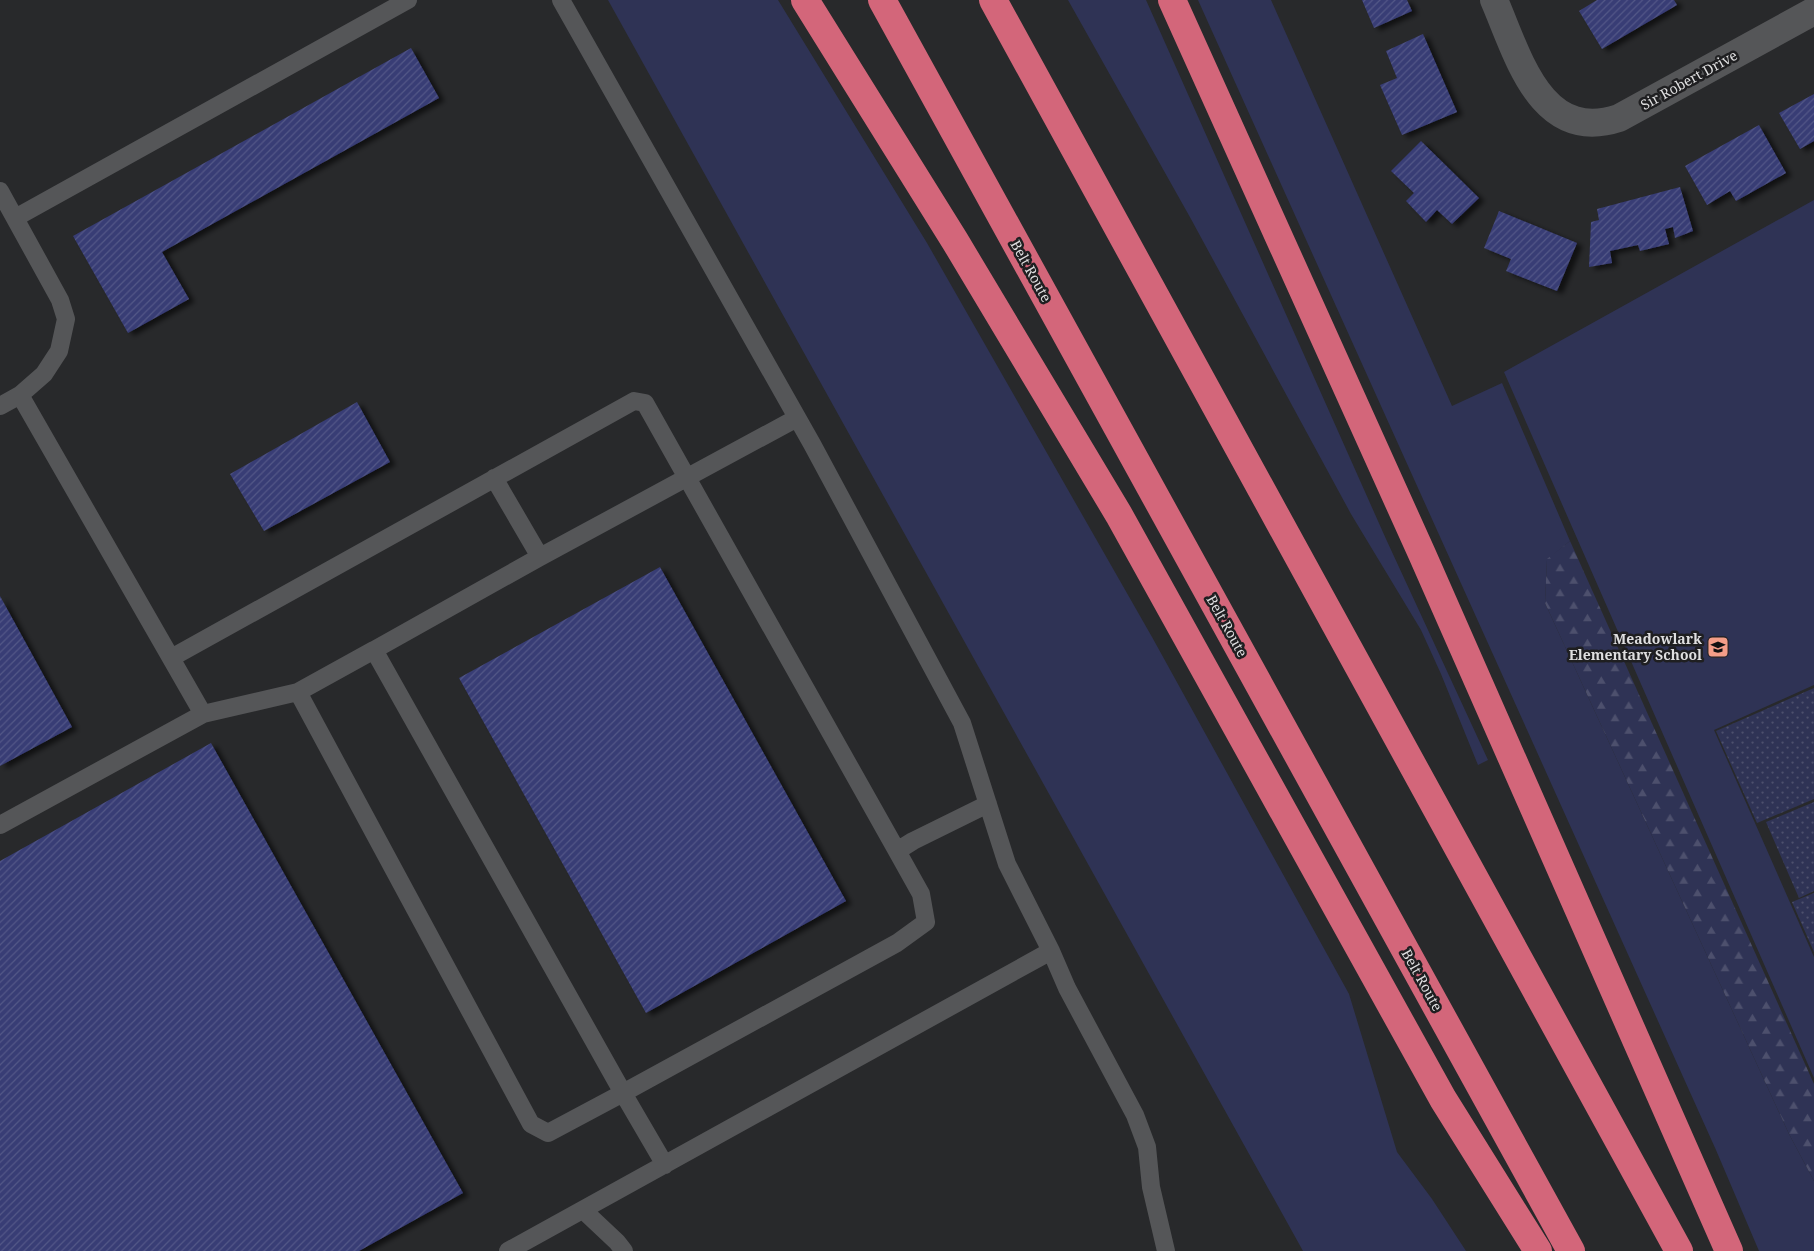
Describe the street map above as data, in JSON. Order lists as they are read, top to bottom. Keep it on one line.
{"streets":{"highway":["Belt Route"],"street":["Sir Robert Drive"]},"places":{"school or university":["Meadowlark Elementary School"]}}
